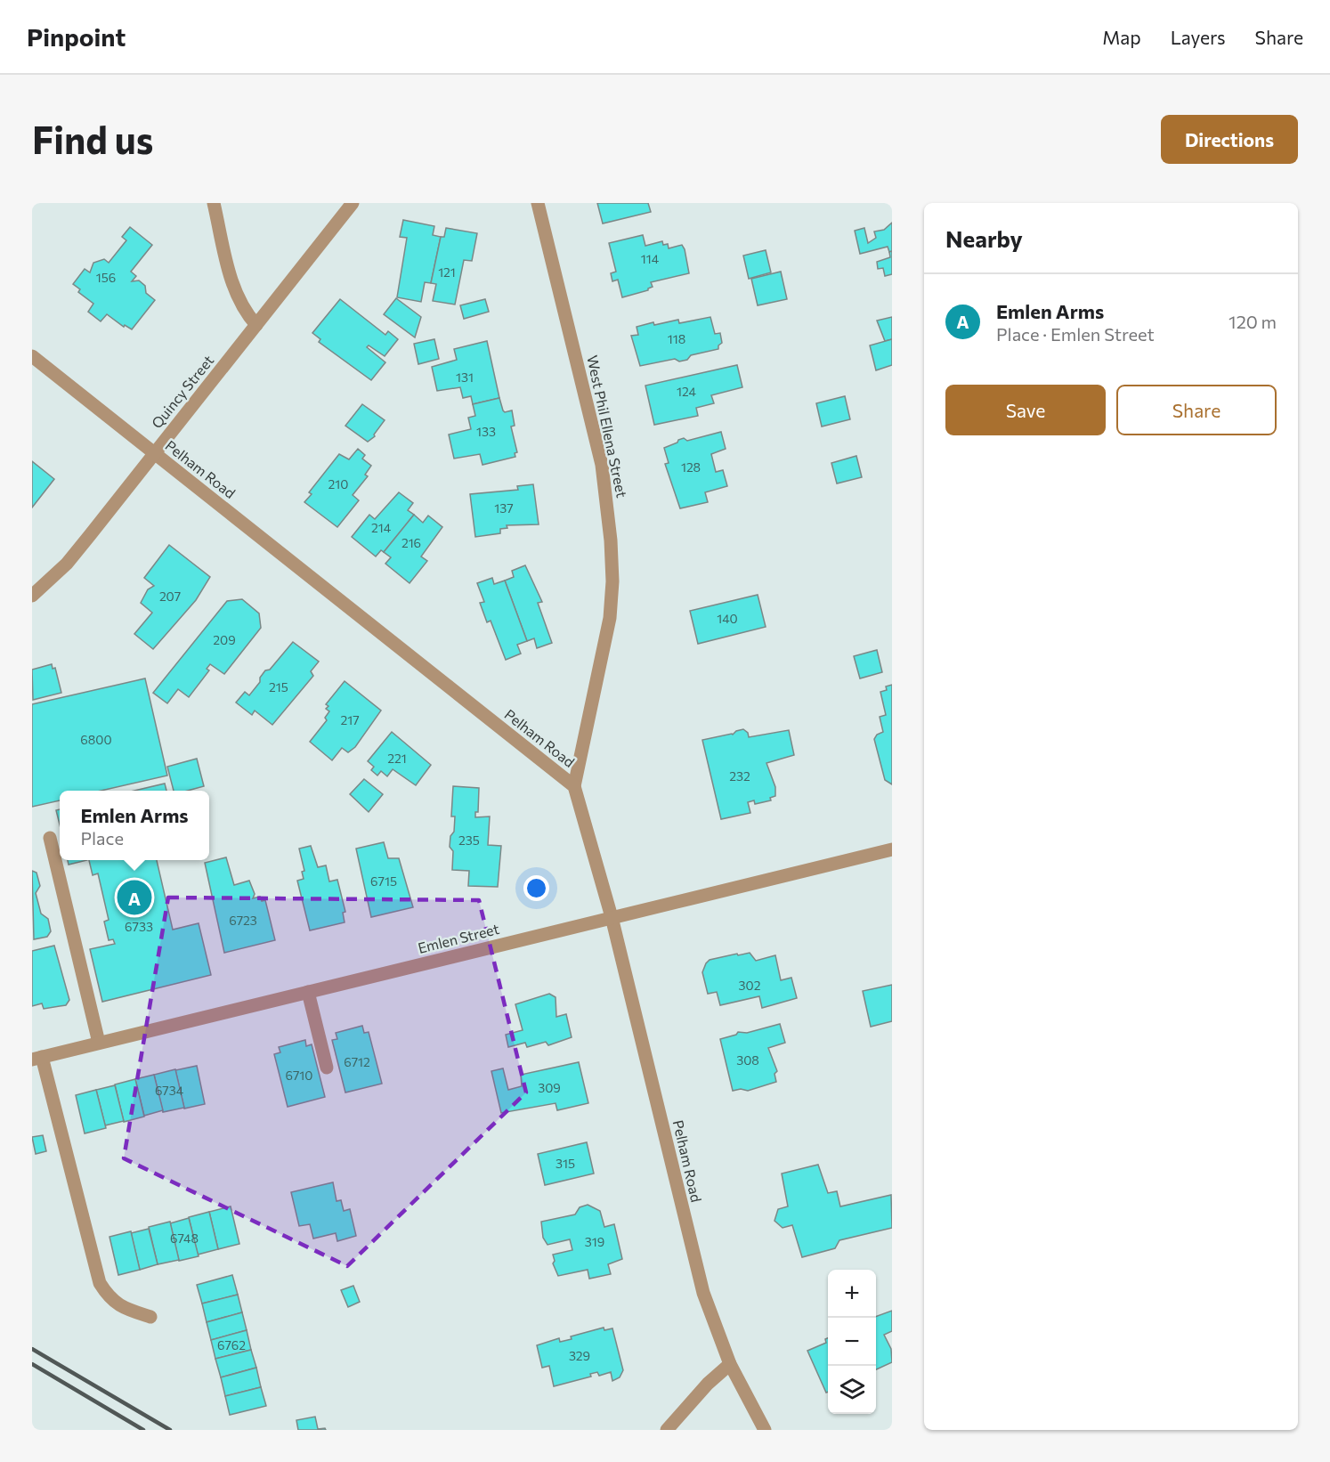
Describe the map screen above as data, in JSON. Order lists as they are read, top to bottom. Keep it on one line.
{"streets":{"street":["Quincy Street","West Phil Ellena Street","Pelham Road","Emlen Street"]},"crossings":[["Quincy Street","Pelham Road"],["West Phil Ellena Street","Pelham Road"],["Pelham Road","Emlen Street"]],"house_numbers":["114","121","156","118","131","124","133","128","210","137","214","216","207","140","209","215","217","6800","221","232","235","6715","6723","6733","302","308","6712","6710","309","6734","315","6748","319","6762","329"],"page":{"header":"Pinpoint","nav":["Map","Layers","Share"],"buttons":["Directions",["Save","Share"]],"title":"Find us","heading":"Nearby","list":[{"mark":"A","name":"Emlen Arms","note":"Place · Emlen Street","value":"120 m"}],"popup":["Emlen Arms","Place"],"pins":"A","map_buttons":["+","−"]}}
